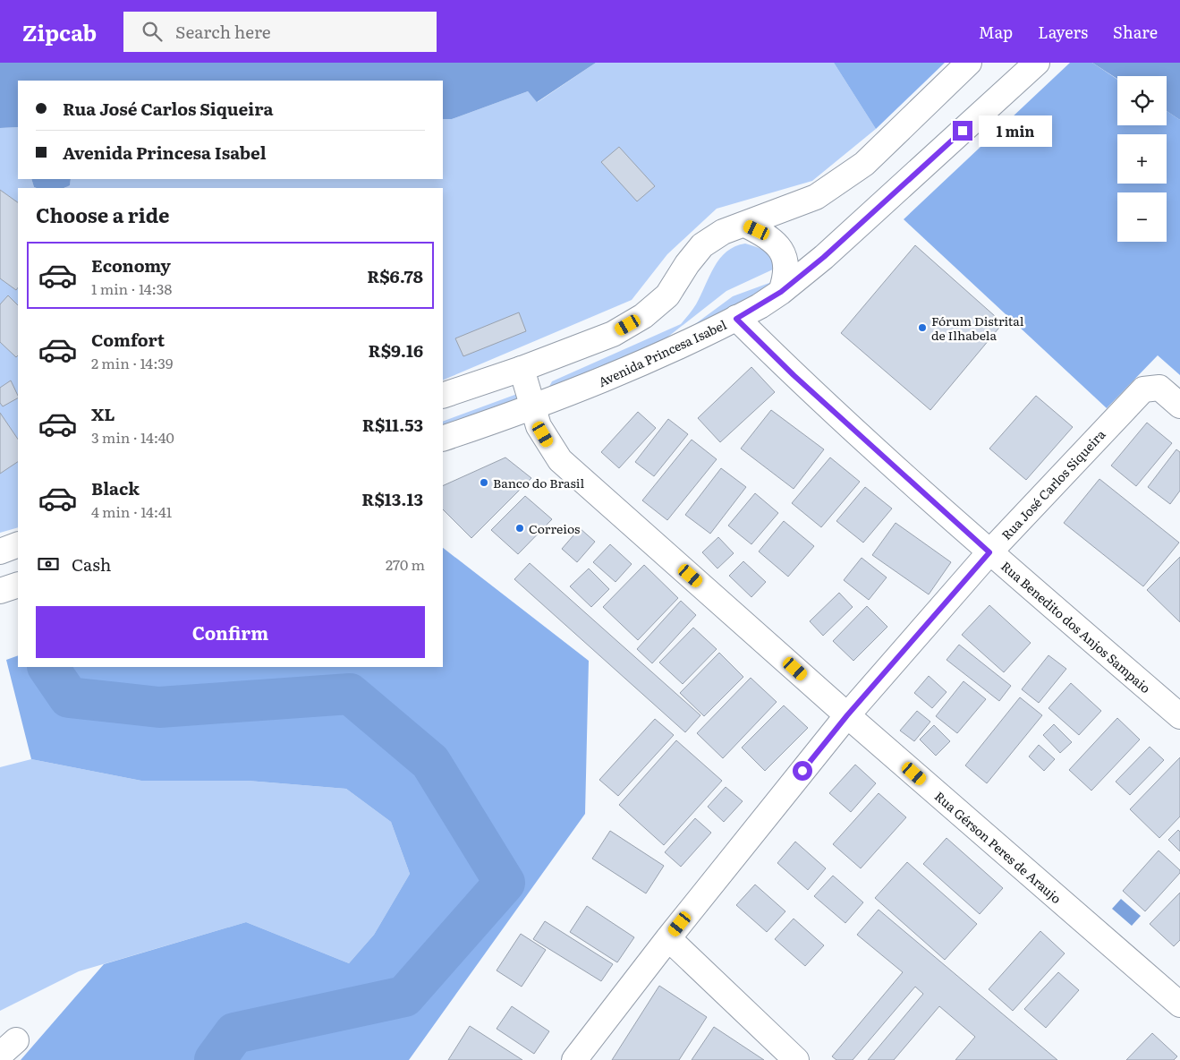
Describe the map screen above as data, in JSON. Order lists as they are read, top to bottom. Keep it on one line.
{"streets":{"street":["Avenida Princesa Isabel","Rua José Carlos Siqueira","Rua Benedito dos Anjos Sampaio","Rua Gérson Peres de Araujo"]},"crossings":[["Avenida Princesa Isabel","Rua Benedito dos Anjos Sampaio"],["Avenida Princesa Isabel","Rua Gérson Peres de Araujo"],["Rua José Carlos Siqueira","Rua Benedito dos Anjos Sampaio"],["Rua José Carlos Siqueira","Rua Gérson Peres de Araujo"]],"places":["Fórum Distrital de Ilhabela","Banco do Brasil","Correios"],"page":{"header":"Zipcab","search":"Search here","nav":["Map","Layers","Share"],"map_buttons":["+","−"],"banner":["Rua José Carlos Siqueira","Avenida Princesa Isabel"],"bubble":"1 min","heading":"Choose a ride","list":[{"name":"Economy","note":"1 min · 14:38","value":"R$6.78"},{"name":"Comfort","note":"2 min · 14:39","value":"R$9.16"},{"name":"XL","note":"3 min · 14:40","value":"R$11.53"},{"name":"Black","note":"4 min · 14:41","value":"R$13.13"}],"pay":["Cash","270 m"],"buttons":"Confirm"}}
